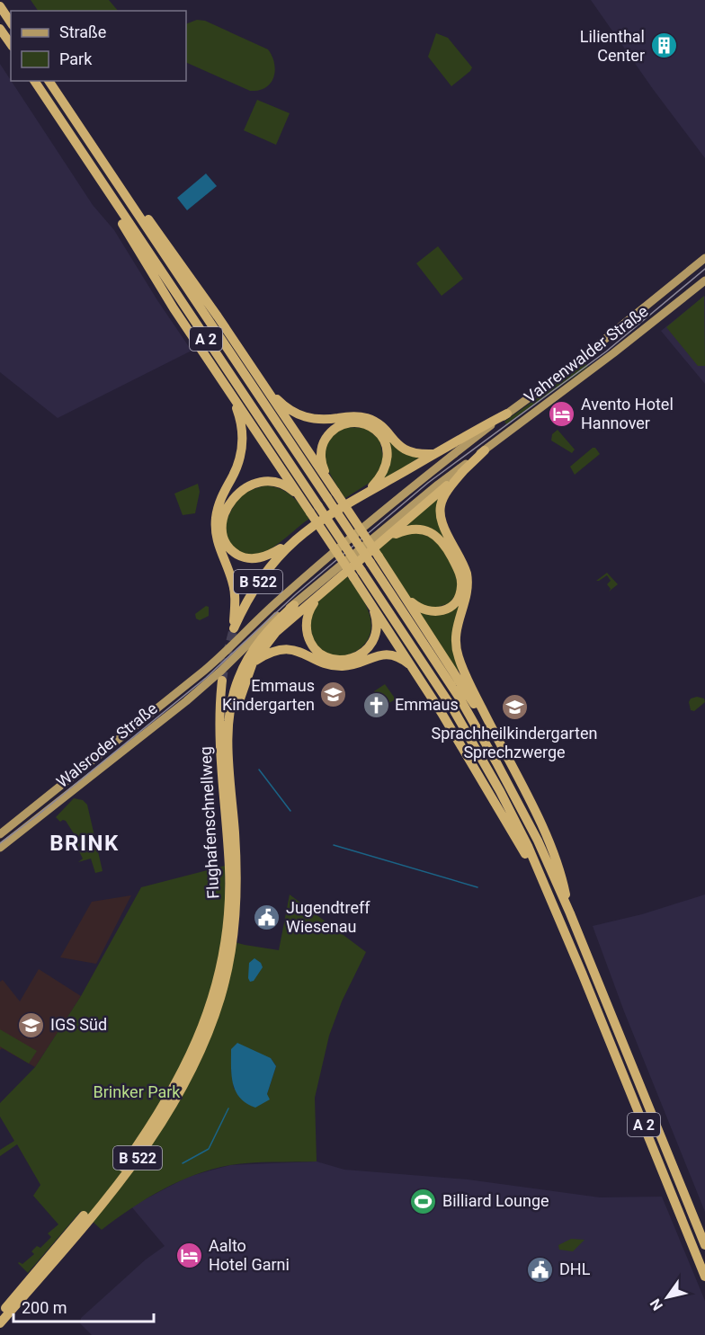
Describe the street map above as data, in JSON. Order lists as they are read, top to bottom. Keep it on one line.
{"streets":{"highway":["A 2","B 522","Flughafenschnellweg"],"main road":["Vahrenwalder Straße","Walsroder Straße"]},"crossings":[["Vahrenwalder Straße","B 522"],["Vahrenwalder Straße","Walsroder Straße"],["B 522","Walsroder Straße"],["B 522","Flughafenschnellweg"]],"districts":["BRINK"],"parks":["Brinker Park"],"places":{"building":["Lilienthal Center"],"hotel":["Avento Hotel Hannover","Aalto Hotel Garni"],"school or university":["Emmaus Kindergarten","Sprachheilkindergarten Sprechzwerge","IGS Süd"],"church":["Emmaus"],"public building":["Jugendtreff Wiesenau","DHL"],"sports":["Billiard Lounge"]},"legend":["Straße","Park"],"scale_bar":"200 m","north":"bottom left"}
